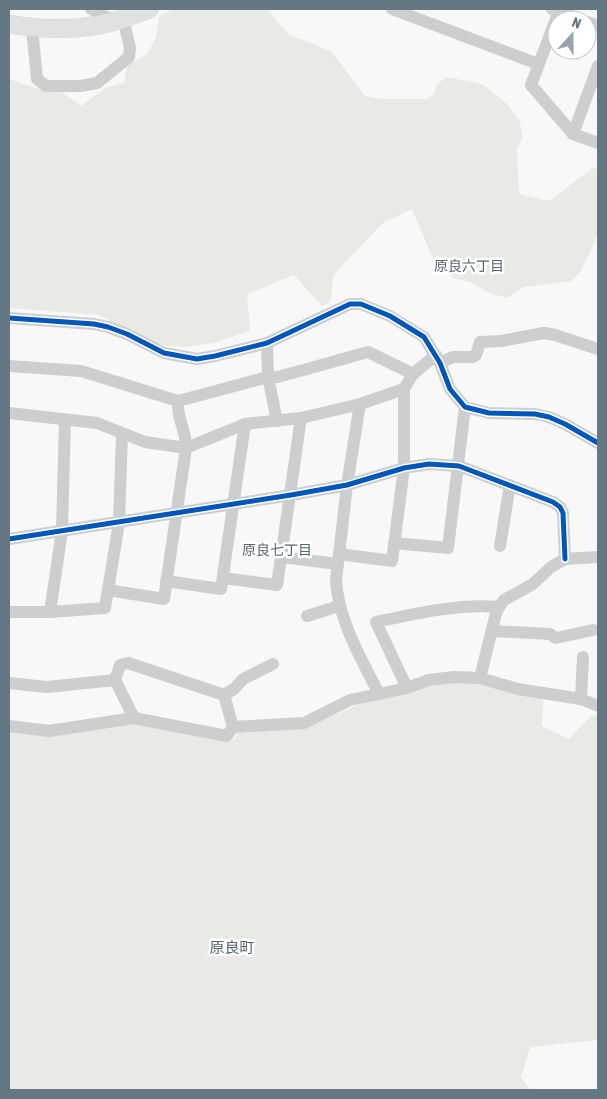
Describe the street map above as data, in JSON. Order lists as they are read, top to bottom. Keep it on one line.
{"districts":["原良六丁目","原良七丁目","原良町"],"north":"top"}
